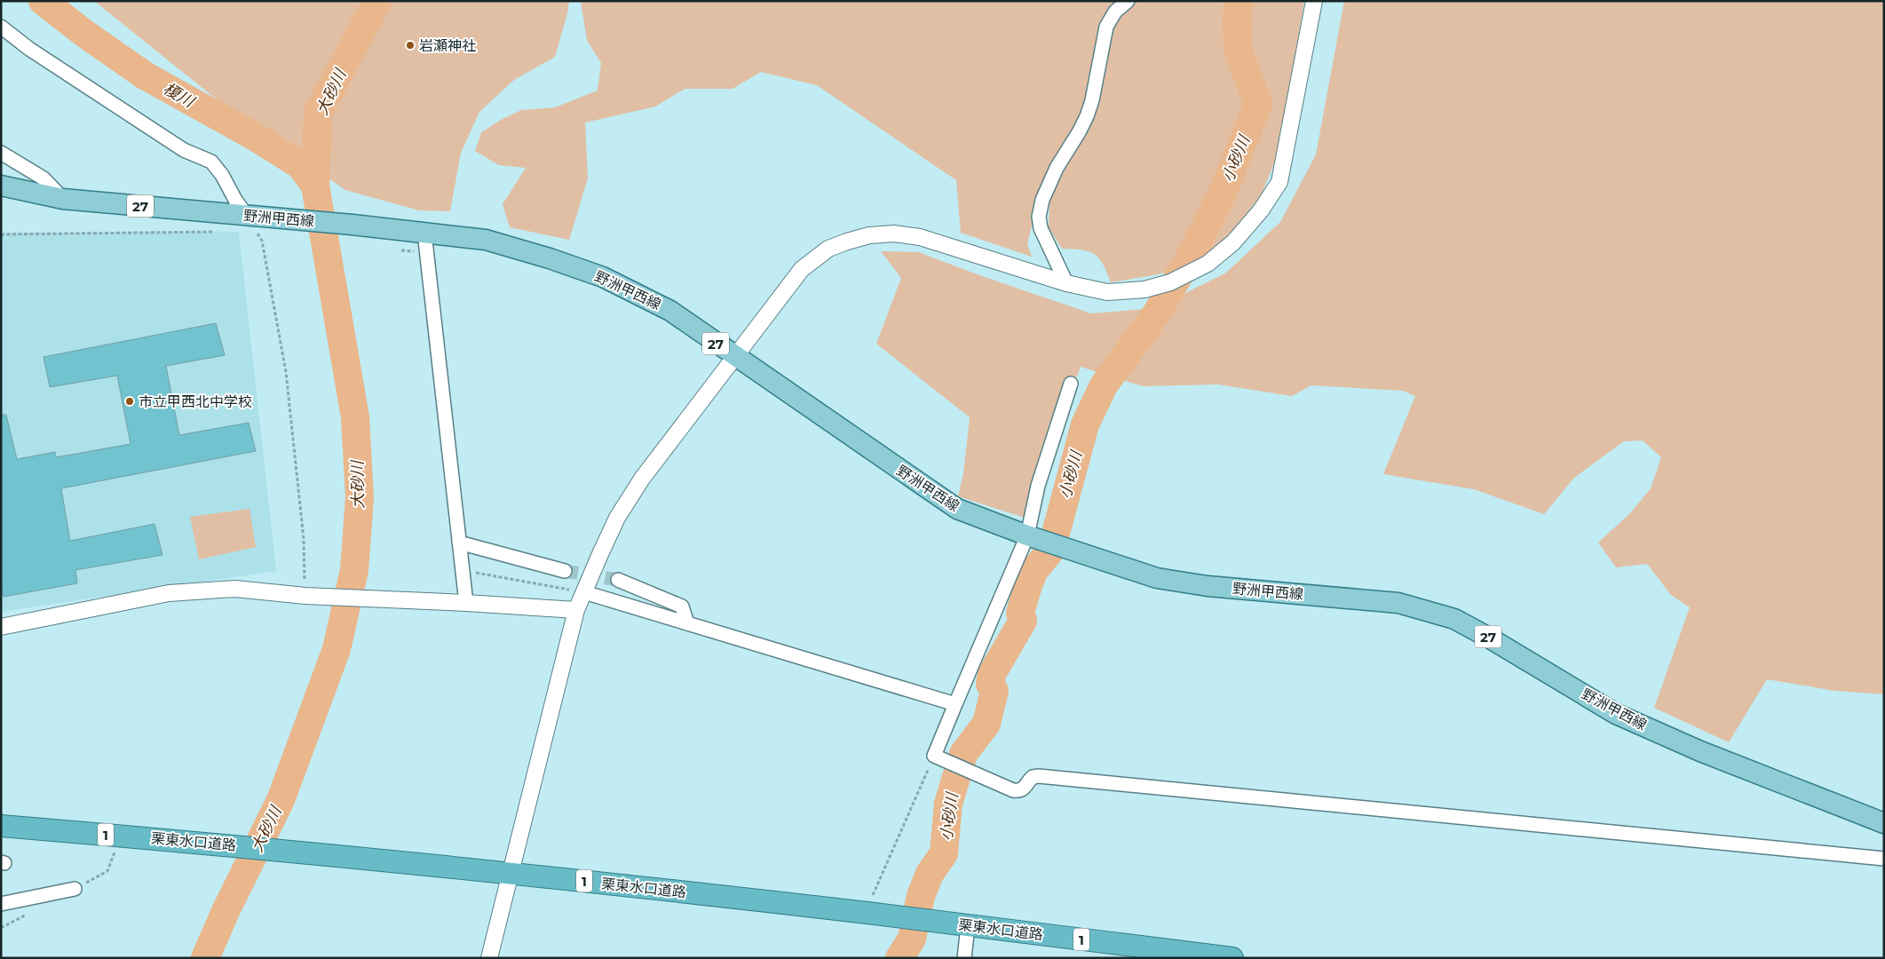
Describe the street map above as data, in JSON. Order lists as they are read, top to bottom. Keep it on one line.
{"streets":{"highway":["1","栗東水口道路"],"main road":["27","野洲甲西線"]},"water":["大砂川","榎川","小砂川"],"places":["岩瀬神社","市立甲西北中学校"]}
